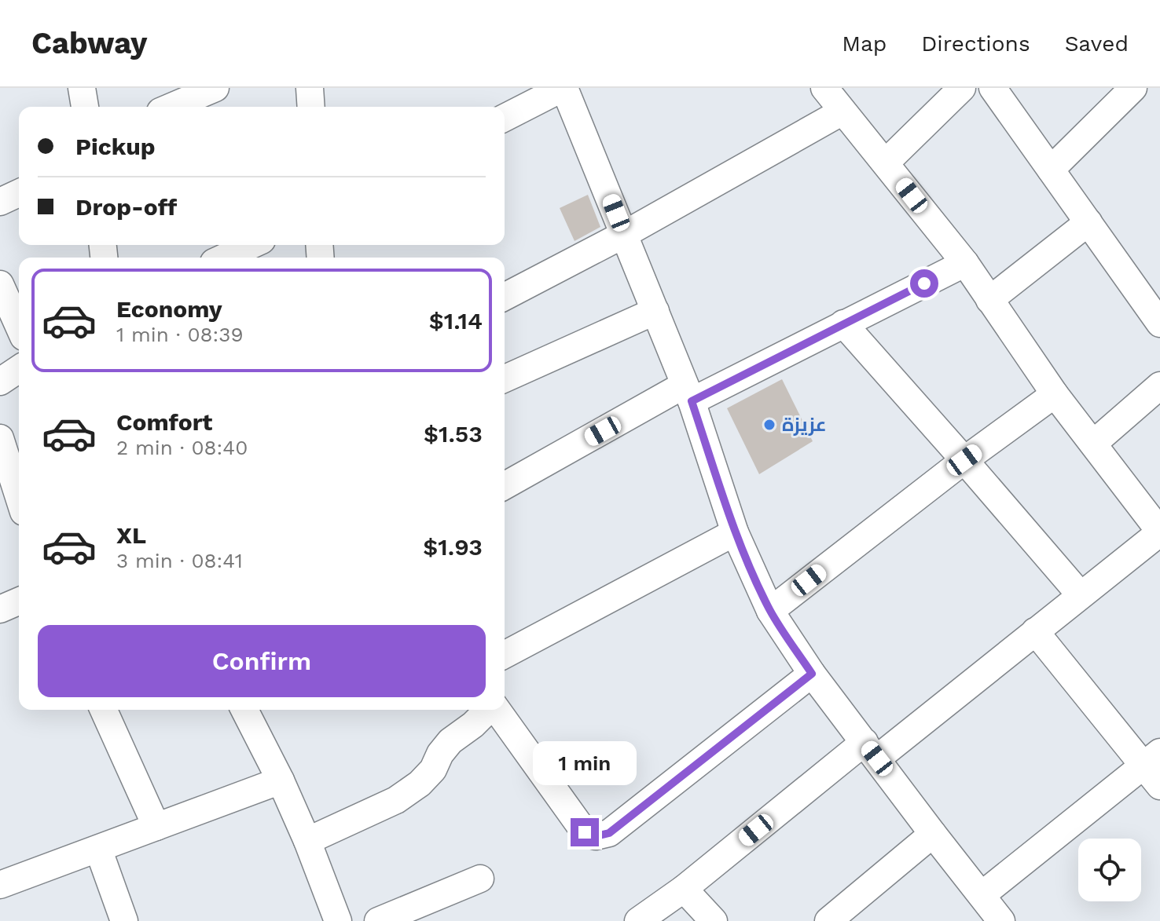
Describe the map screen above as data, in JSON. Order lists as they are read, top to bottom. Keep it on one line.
{"places":["عزيزة"],"page":{"header":"Cabway","nav":["Map","Directions","Saved"],"banner":["Pickup","Drop-off"],"list":[{"name":"Economy","note":"1 min · 08:39","value":"$1.14"},{"name":"Comfort","note":"2 min · 08:40","value":"$1.53"},{"name":"XL","note":"3 min · 08:41","value":"$1.93"}],"buttons":"Confirm","bubble":"1 min"}}
